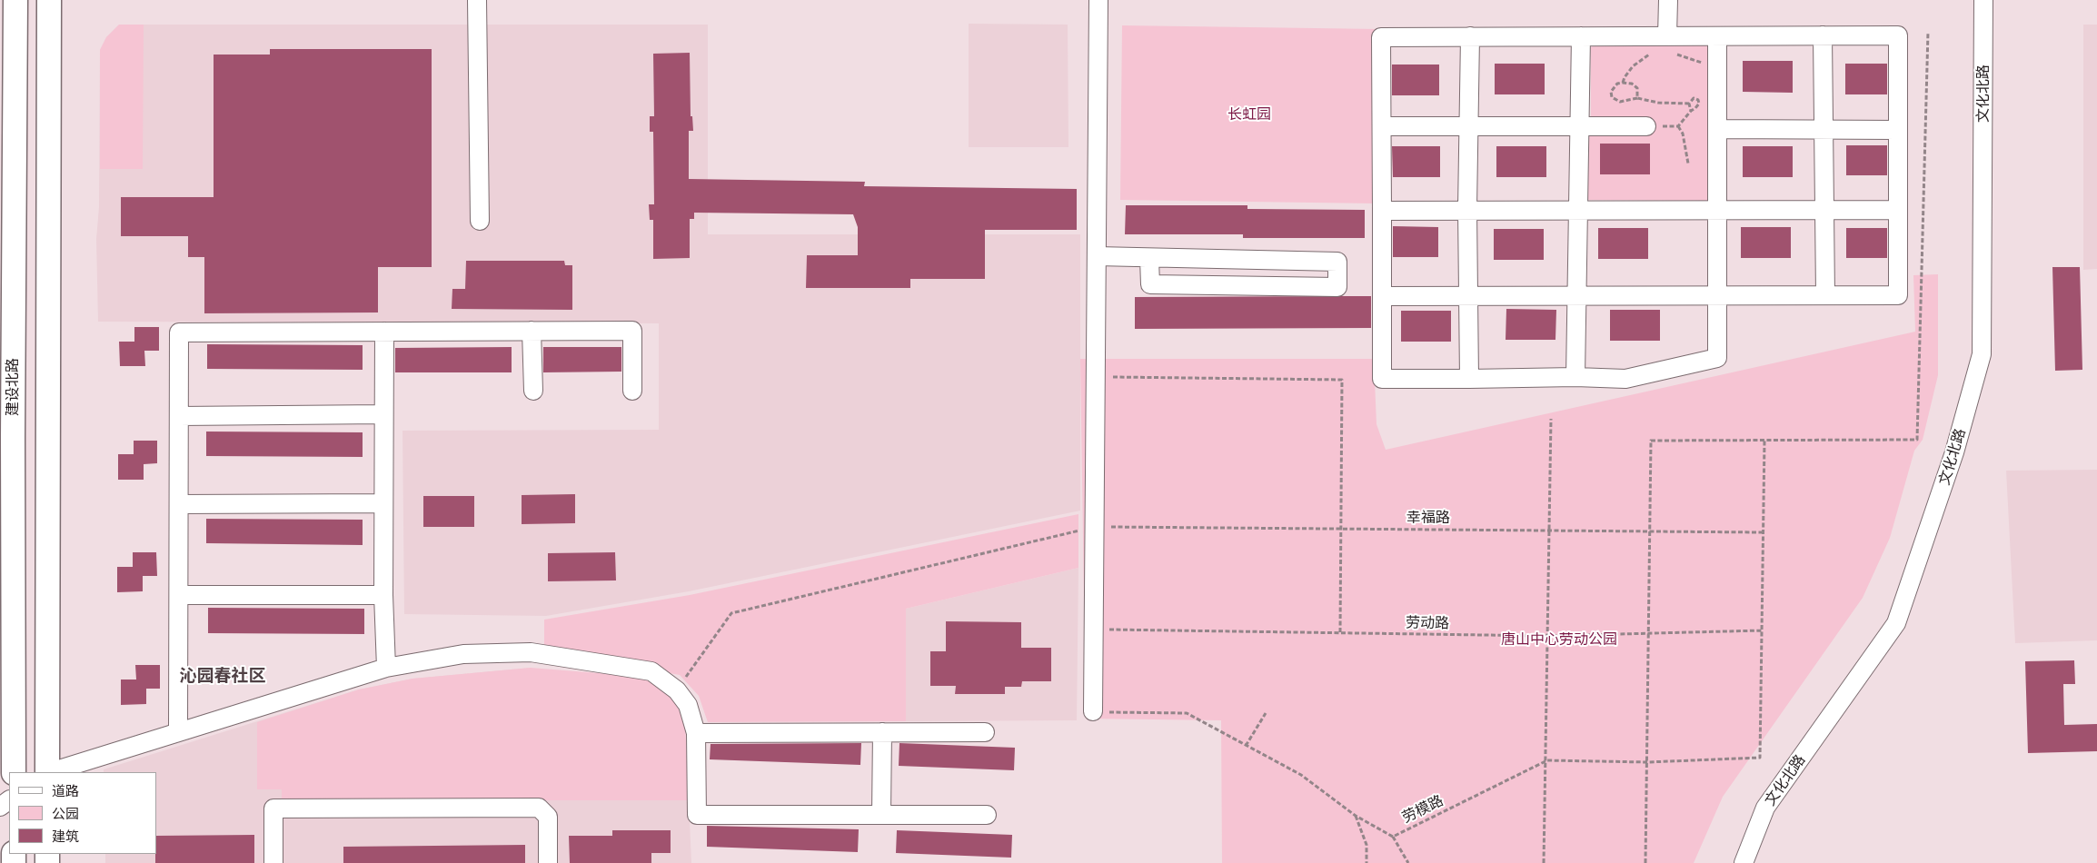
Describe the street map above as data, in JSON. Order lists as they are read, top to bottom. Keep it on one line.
{"streets":{"main road":["建设北路"],"street":["文化北路"],"path":["幸福路","劳动路","劳模路"]},"crossings":[["劳动路","劳模路"]],"districts":["沁园春社区"],"parks":["长虹园","唐山中心劳动公园"],"legend":["道路","公园","建筑"]}
